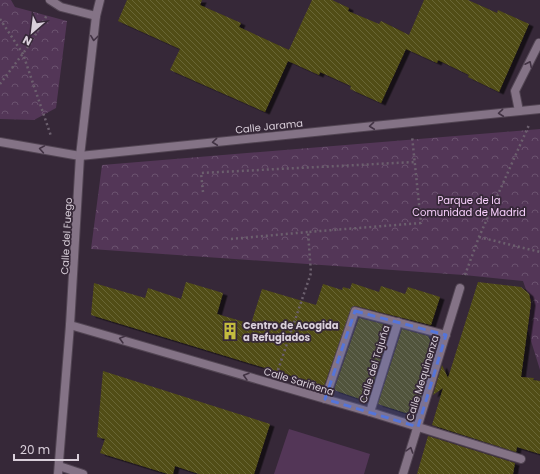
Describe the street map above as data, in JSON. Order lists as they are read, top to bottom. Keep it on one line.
{"streets":{"street":["Calle Jarama","Calle del Fuego","Calle del Tajuña","Calle Mequinenza","Calle Sariñena"]},"crossings":[["Calle Jarama","Calle del Fuego"],["Calle del Fuego","Calle Sariñena"],["Calle del Tajuña","Calle Sariñena"],["Calle Mequinenza","Calle Sariñena"]],"one_way":["Calle Jarama","Calle Sariñena"],"parks":["Parque de la Comunidad de Madrid"],"places":{"building":["Centro de Acogida a Refugiados"]},"scale_bar":"20 m","north":"bottom left"}
